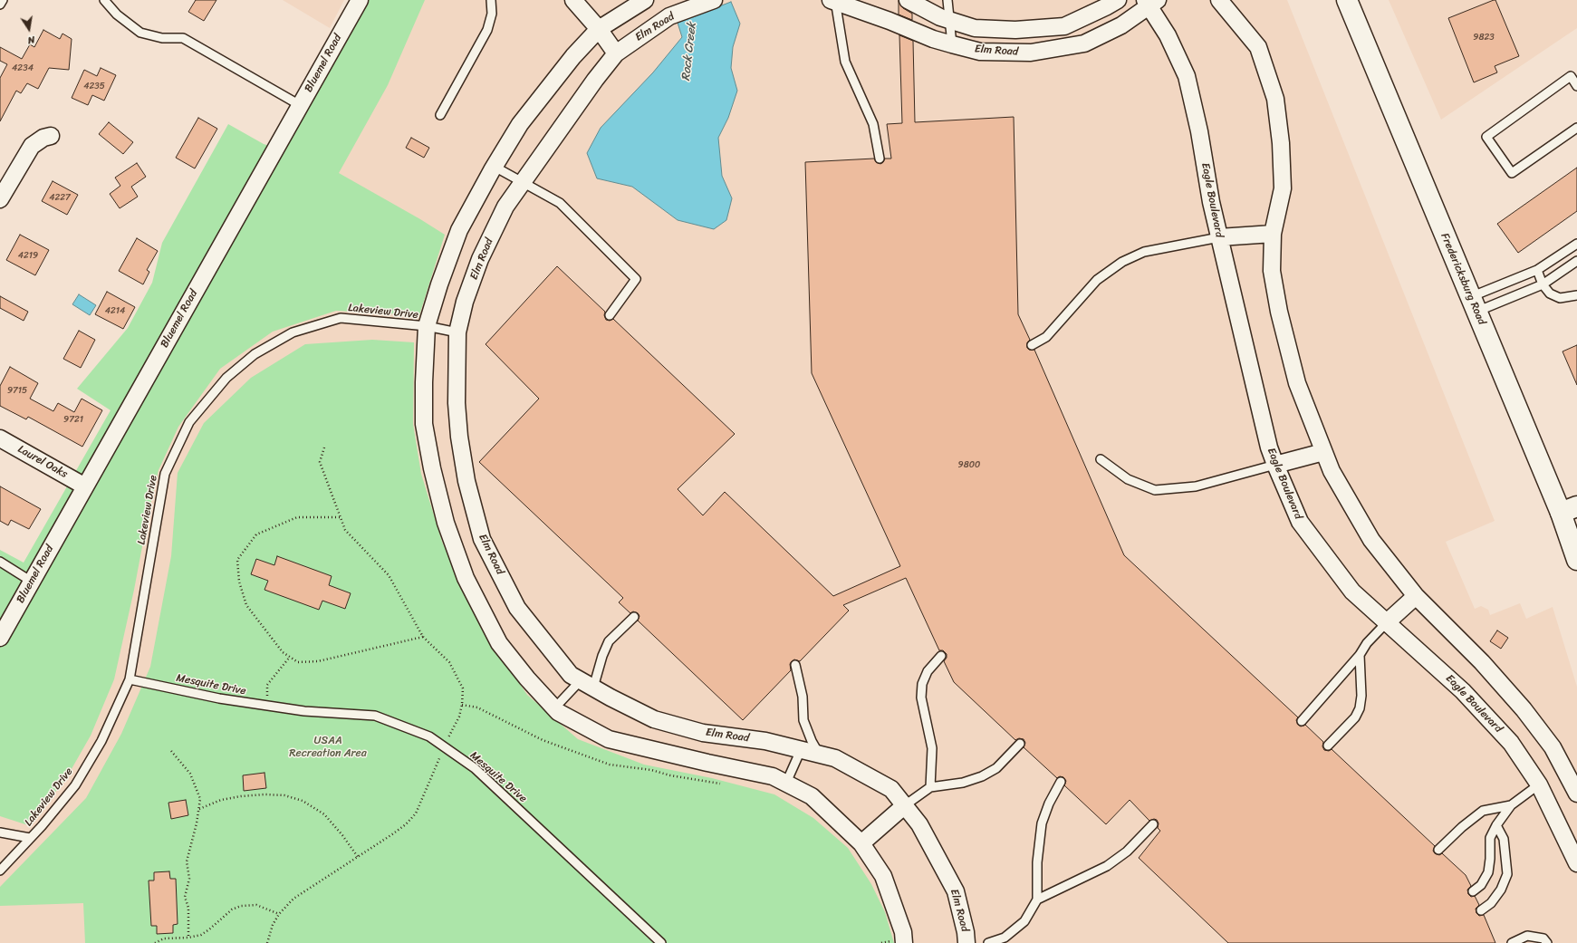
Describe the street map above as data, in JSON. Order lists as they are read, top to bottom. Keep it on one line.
{"streets":{"main road":["Fredericksburg Road"],"street":["Elm Road","Bluemel Road","Eagle Boulevard","Laurel Oaks"],"lane":["Lakeview Drive","Mesquite Drive"]},"crossings":[["Elm Road","Eagle Boulevard"],["Elm Road","Lakeview Drive"],["Bluemel Road","Laurel Oaks"],["Lakeview Drive","Mesquite Drive"]],"water":["Rock Creek"],"parks":["USAA Recreation Area"],"house_numbers":["9823","4234","4235","4227","4219","4214","9715","9721","9800"],"north":"bottom"}
